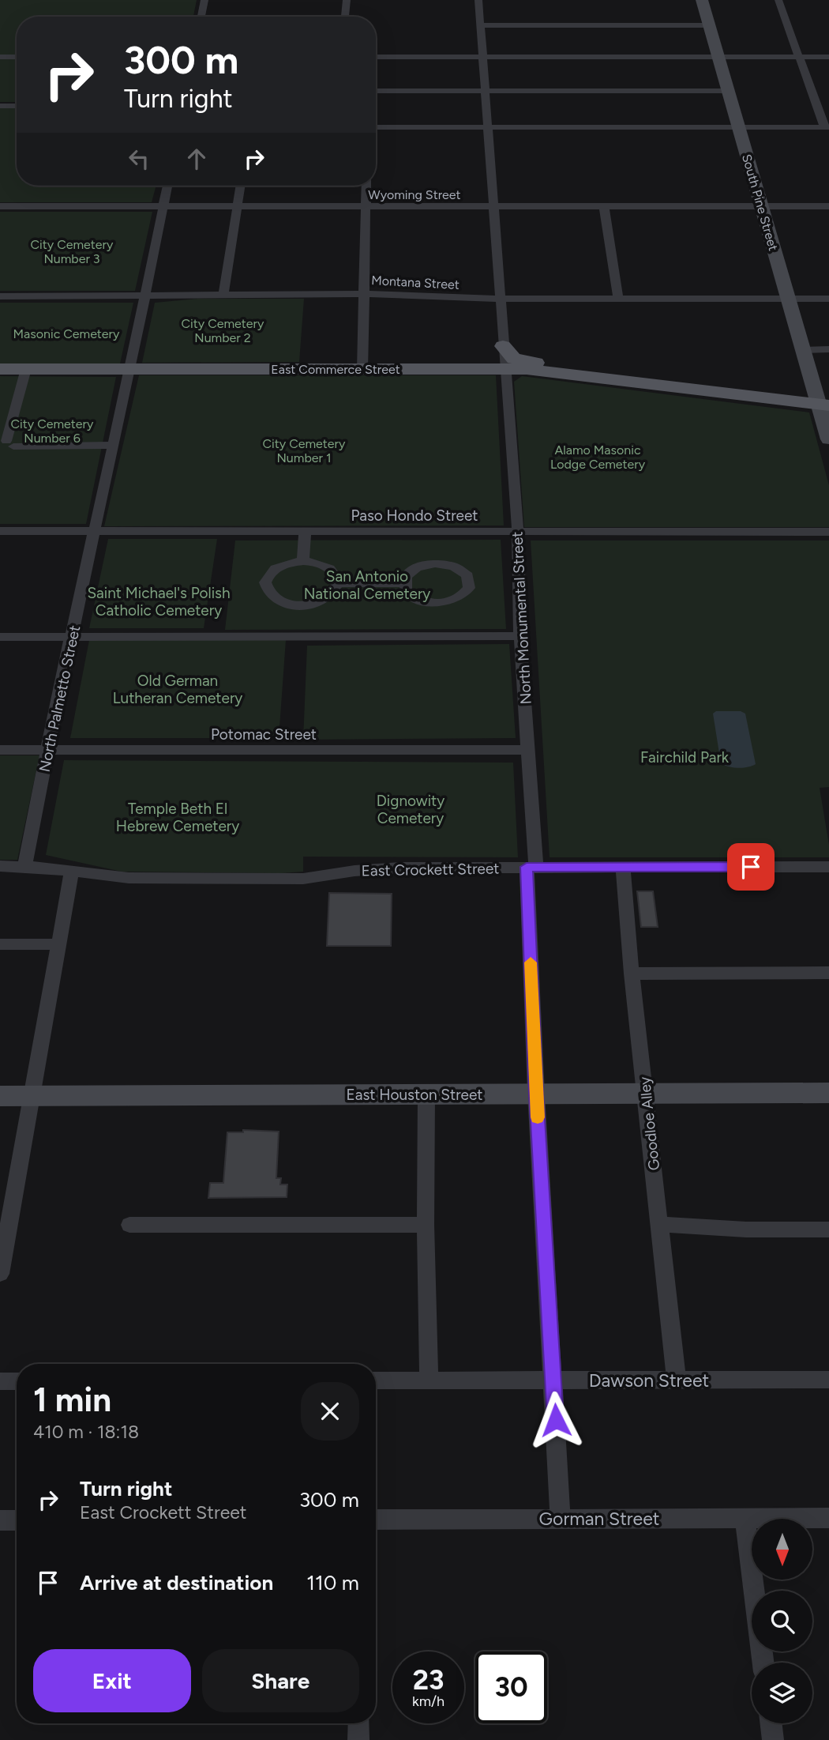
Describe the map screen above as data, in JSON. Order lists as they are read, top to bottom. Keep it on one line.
{"streets":{"main road":["East Commerce Street"],"street":["Wyoming Street","South Pine Street","Montana Street","Paso Hondo Street","North Monumental Street","North Palmetto Street","Potomac Street","East Crockett Street","East Houston Street","Goodloe Alley","Dawson Street","Gorman Street"]},"crossings":[["Wyoming Street","South Pine Street"],["Wyoming Street","North Monumental Street"],["Wyoming Street","North Palmetto Street"],["South Pine Street","Montana Street"],["South Pine Street","East Commerce Street"],["Montana Street","North Monumental Street"],["Montana Street","North Palmetto Street"],["East Commerce Street","North Monumental Street"],["East Commerce Street","North Palmetto Street"],["Paso Hondo Street","North Monumental Street"],["Paso Hondo Street","North Palmetto Street"],["North Monumental Street","Potomac Street"],["North Monumental Street","East Crockett Street"],["North Monumental Street","East Houston Street"],["North Monumental Street","Dawson Street"],["North Monumental Street","Gorman Street"],["North Palmetto Street","Potomac Street"],["North Palmetto Street","East Crockett Street"],["East Crockett Street","Goodloe Alley"],["East Houston Street","Goodloe Alley"],["Goodloe Alley","Dawson Street"]],"parks":["City Cemetery Number 3","City Cemetery Number 2","Masonic Cemetery","City Cemetery Number 6","City Cemetery Number 1","Alamo Masonic Lodge Cemetery","San Antonio National Cemetery","Saint Michael's Polish Catholic Cemetery","Old German Lutheran Cemetery","Fairchild Park","Dignowity Cemetery","Temple Beth El Hebrew Cemetery"],"north":"bottom","page":{"turn":["300 m","Turn right"],"heading":["1 min","410 m · 18:18"],"list":[{"name":"Turn right","note":"East Crockett Street","value":"300 m"},{"name":"Arrive at destination","value":"110 m"}],"buttons":["Exit","Share"],"speed":"23 km/h","limit":"30"}}
